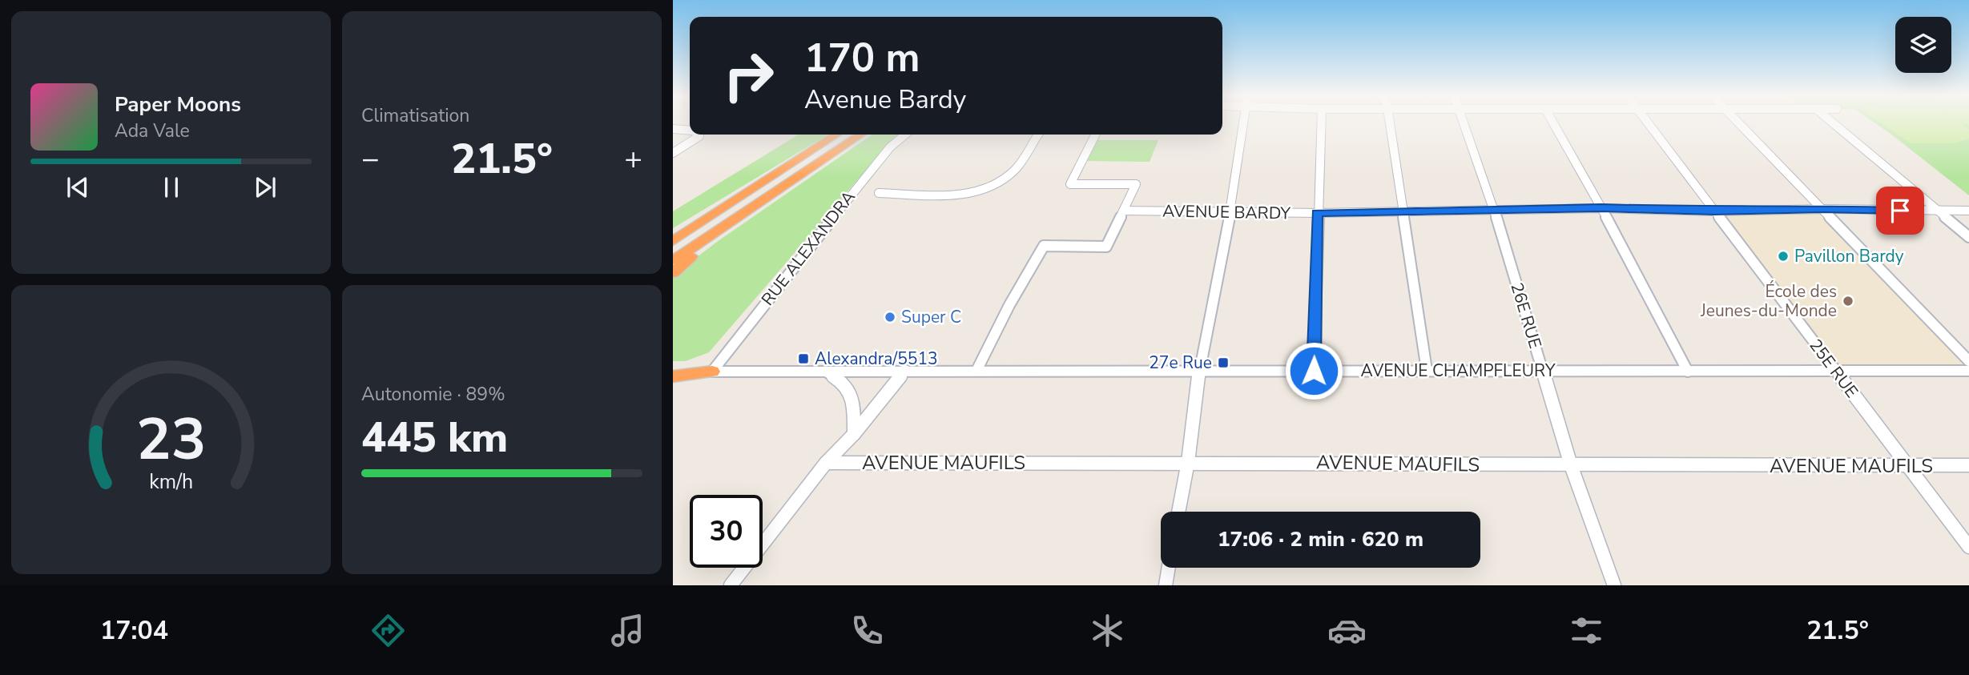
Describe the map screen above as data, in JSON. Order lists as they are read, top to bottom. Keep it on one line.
{"streets":{"street":["AVENUE BARDY","RUE ALEXANDRA","26E RUE","25E RUE","AVENUE CHAMPFLEURY","AVENUE MAUFILS"]},"crossings":[["AVENUE BARDY","26E RUE"],["AVENUE BARDY","25E RUE"],["RUE ALEXANDRA","AVENUE CHAMPFLEURY"],["26E RUE","AVENUE CHAMPFLEURY"],["26E RUE","AVENUE MAUFILS"],["25E RUE","AVENUE CHAMPFLEURY"],["25E RUE","AVENUE MAUFILS"]],"places":{"other":["Pavillon Bardy","École des Jeunes-du-Monde","Super C"],"transit":["Alexandra/5513","27e Rue"]},"page":{"tile":["Climatisation",["Autonomie · 89%","445 km"]],"turn":["170 m","Avenue Bardy"],"song":["Paper Moons","Ada Vale"],"heat":["−","21.5°","+"],"limit":"30","trip":"17:06 · 2 min · 620 m","tabs":["17:04","21.5°"],"gauge":["23","km/h"]}}
